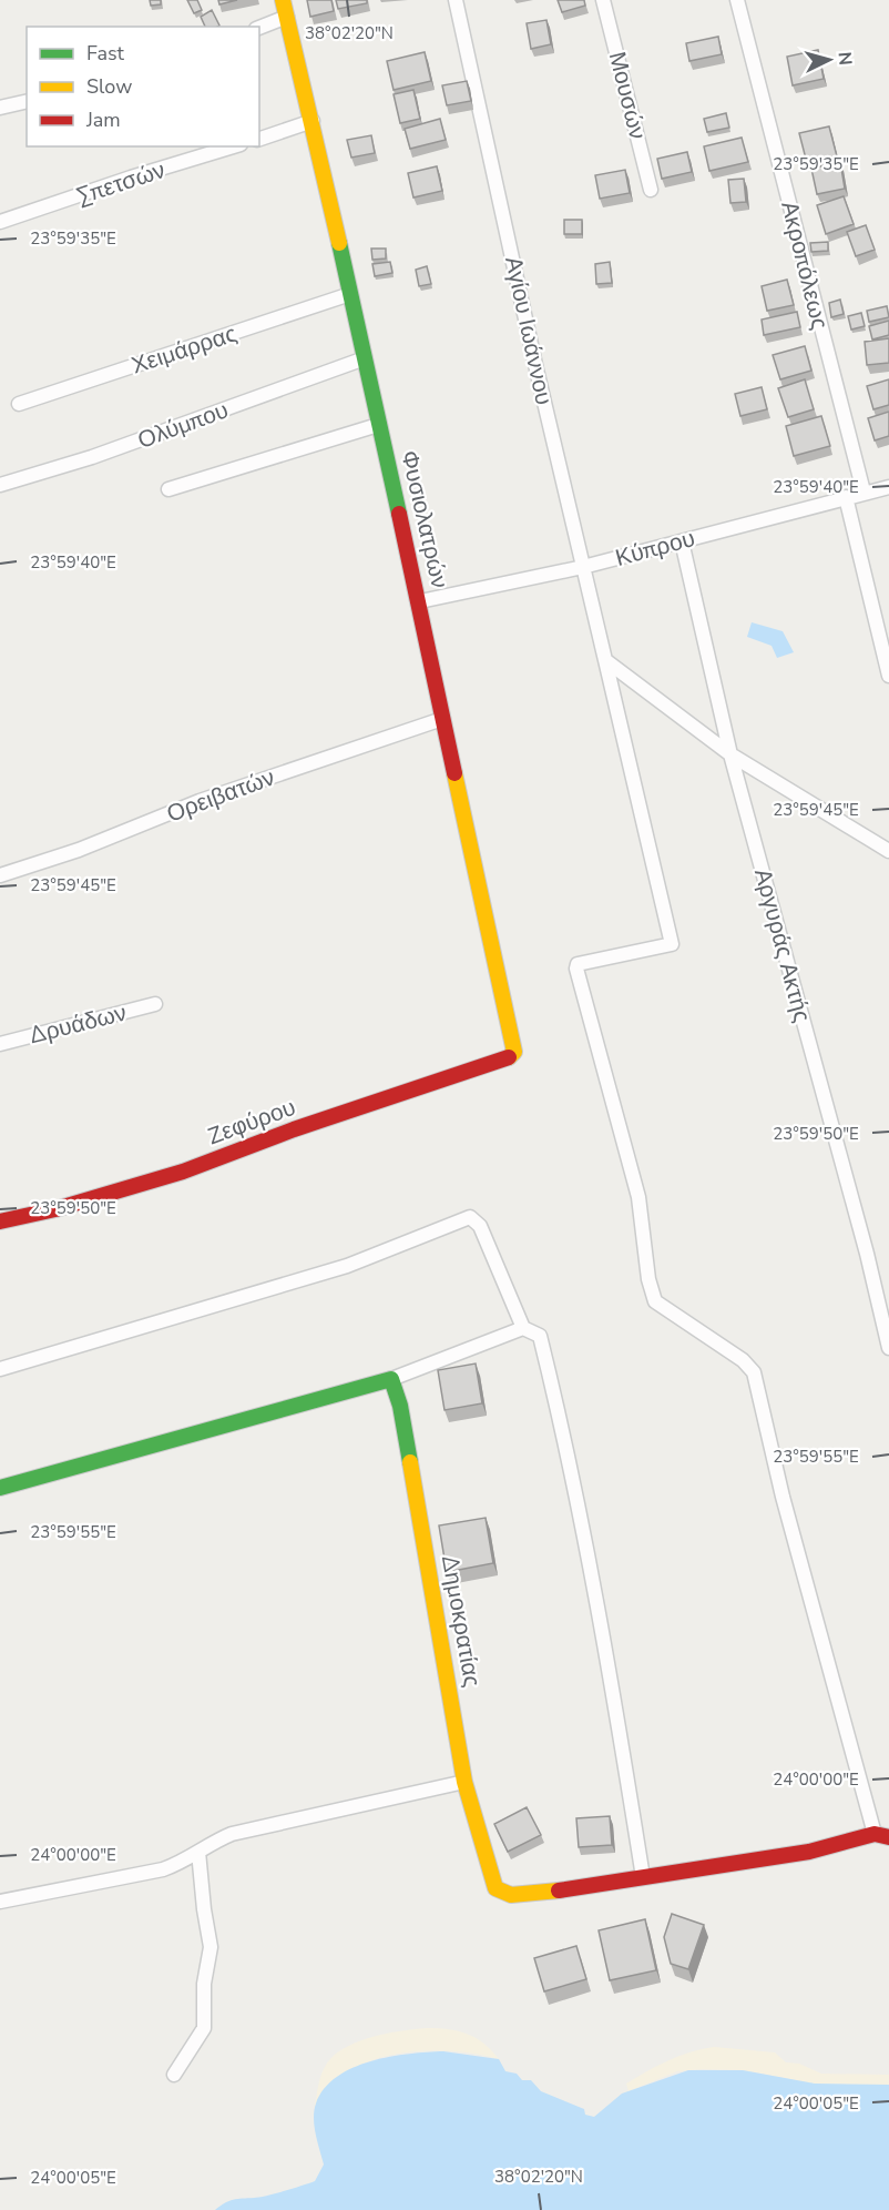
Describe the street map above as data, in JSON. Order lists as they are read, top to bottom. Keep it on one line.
{"streets":{"street":["Μουσών","Σπετσών","Ακροπόλεως","Αγίου Ιωάννου","Χειμάρρας","Ολύμπου","Φυσιολατρών","Κύπρου","Ορειβατών","Αργυράς Ακτής","Δρυάδων","Ζεφύρου","Δημοκρατίας"]},"crossings":[["Ακροπόλεως","Κύπρου"],["Αγίου Ιωάννου","Κύπρου"],["Αγίου Ιωάννου","Δημοκρατίας"],["Χειμάρρας","Φυσιολατρών"],["Ολύμπου","Φυσιολατρών"],["Φυσιολατρών","Κύπρου"],["Φυσιολατρών","Ορειβατών"],["Φυσιολατρών","Ζεφύρου"],["Κύπρου","Αργυράς Ακτής"]],"legend":["Fast","Slow","Jam"],"north":"right","coordinates":["38°02'20\"N","23°59'35\"E","23°59'40\"E","23°59'45\"E","23°59'50\"E","23°59'55\"E","24°00'00\"E","24°00'05\"E"]}
